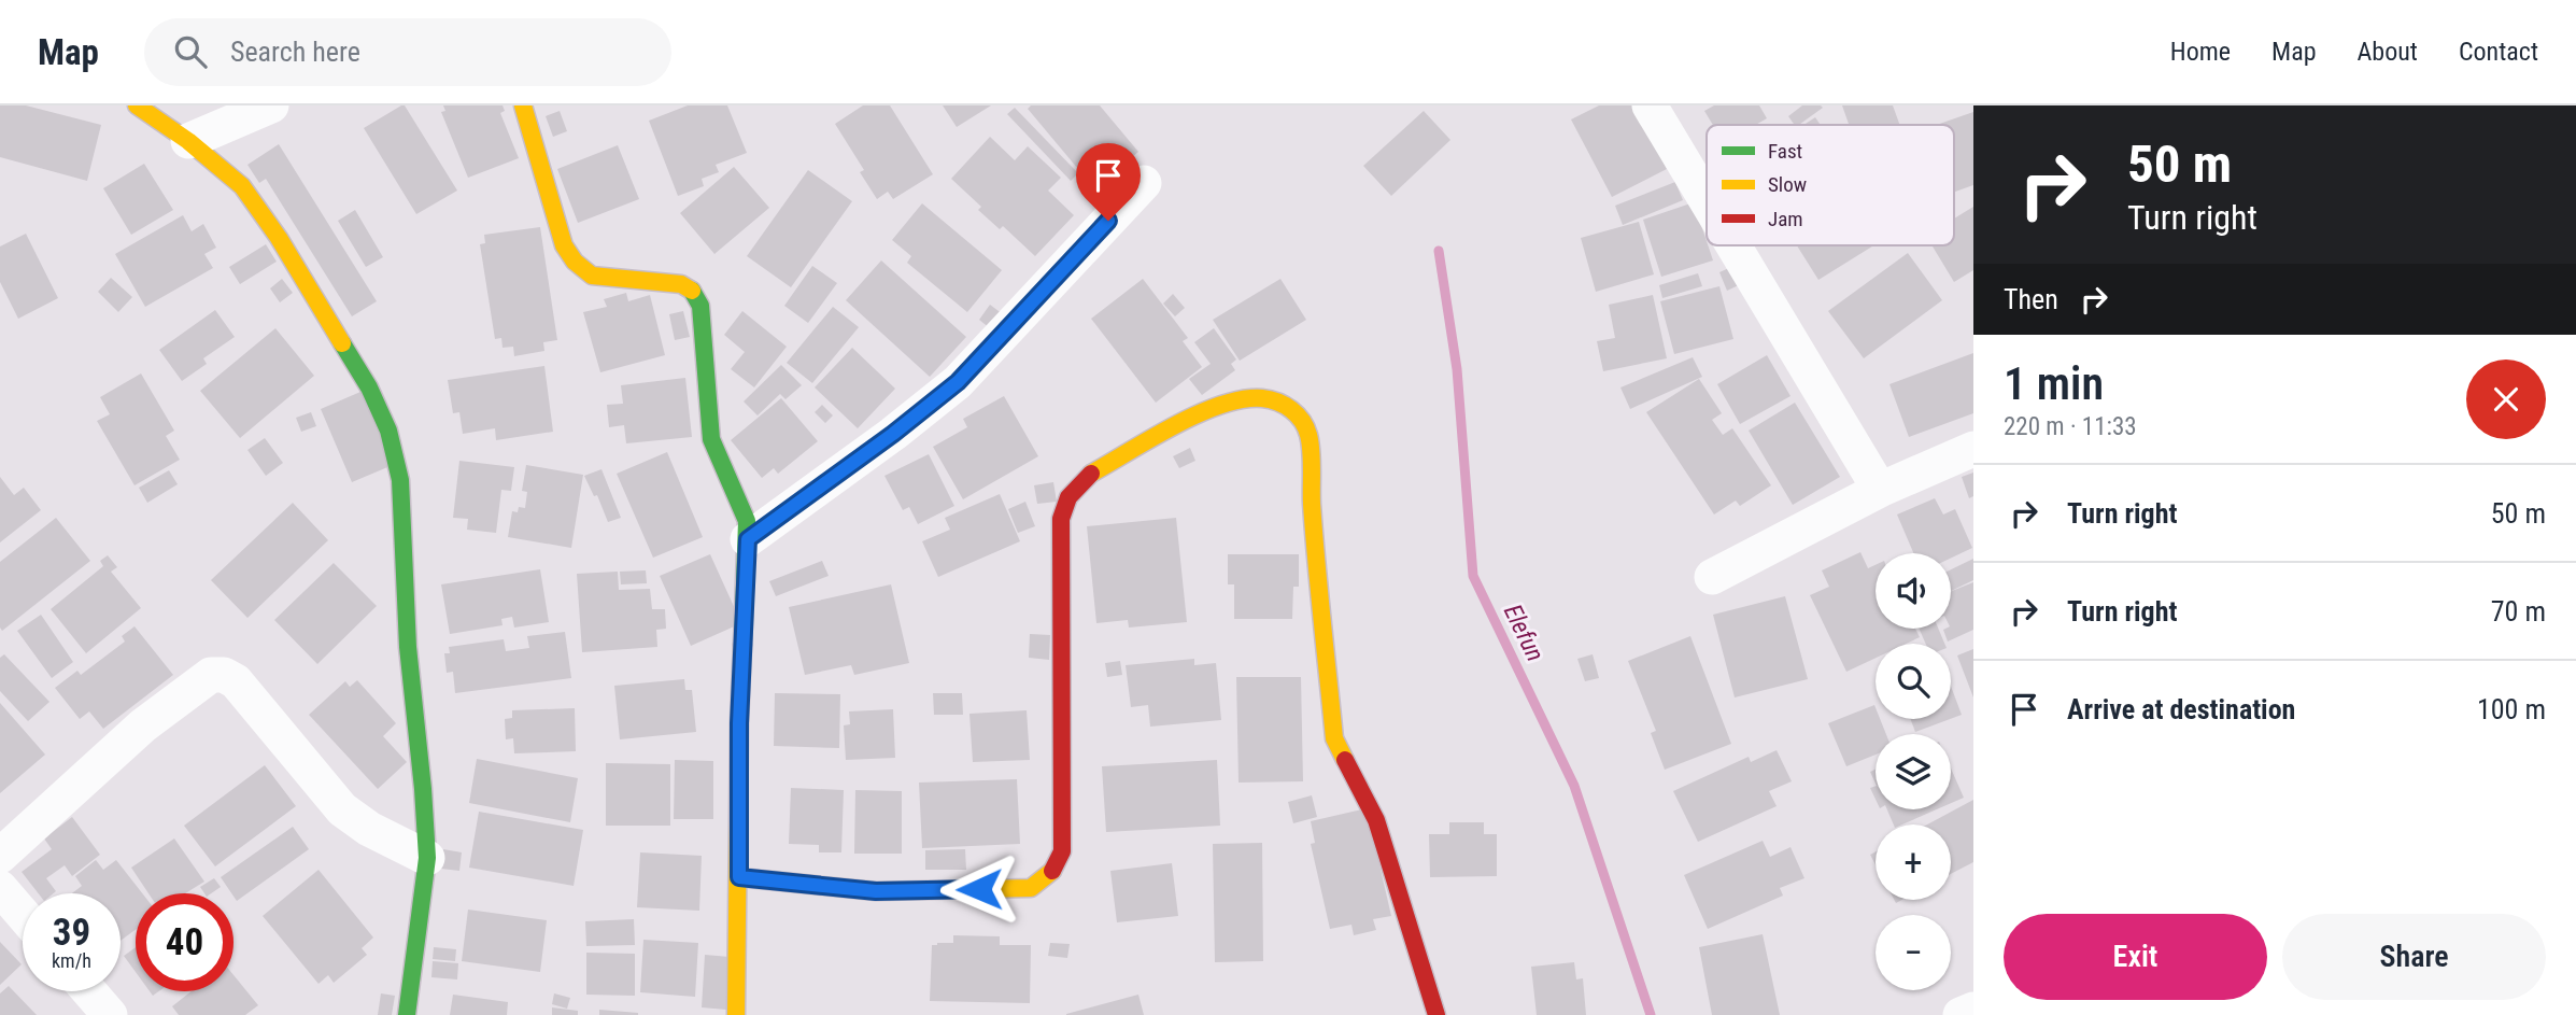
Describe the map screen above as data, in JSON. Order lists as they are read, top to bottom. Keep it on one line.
{"water":["Elefun"],"legend":["Fast","Slow","Jam"],"page":{"header":"Map","search":"Search here","nav":["Home","Map","About","Contact"],"turn":["50 m","Turn right"],"then":"Then","heading":["1 min","220 m · 11:33"],"list":[{"name":"Turn right","value":"50 m"},{"name":"Turn right","value":"70 m"},{"name":"Arrive at destination","value":"100 m"}],"map_buttons":["+","−"],"speed":"39 km/h","limit":"40","buttons":["Exit","Share"]}}
